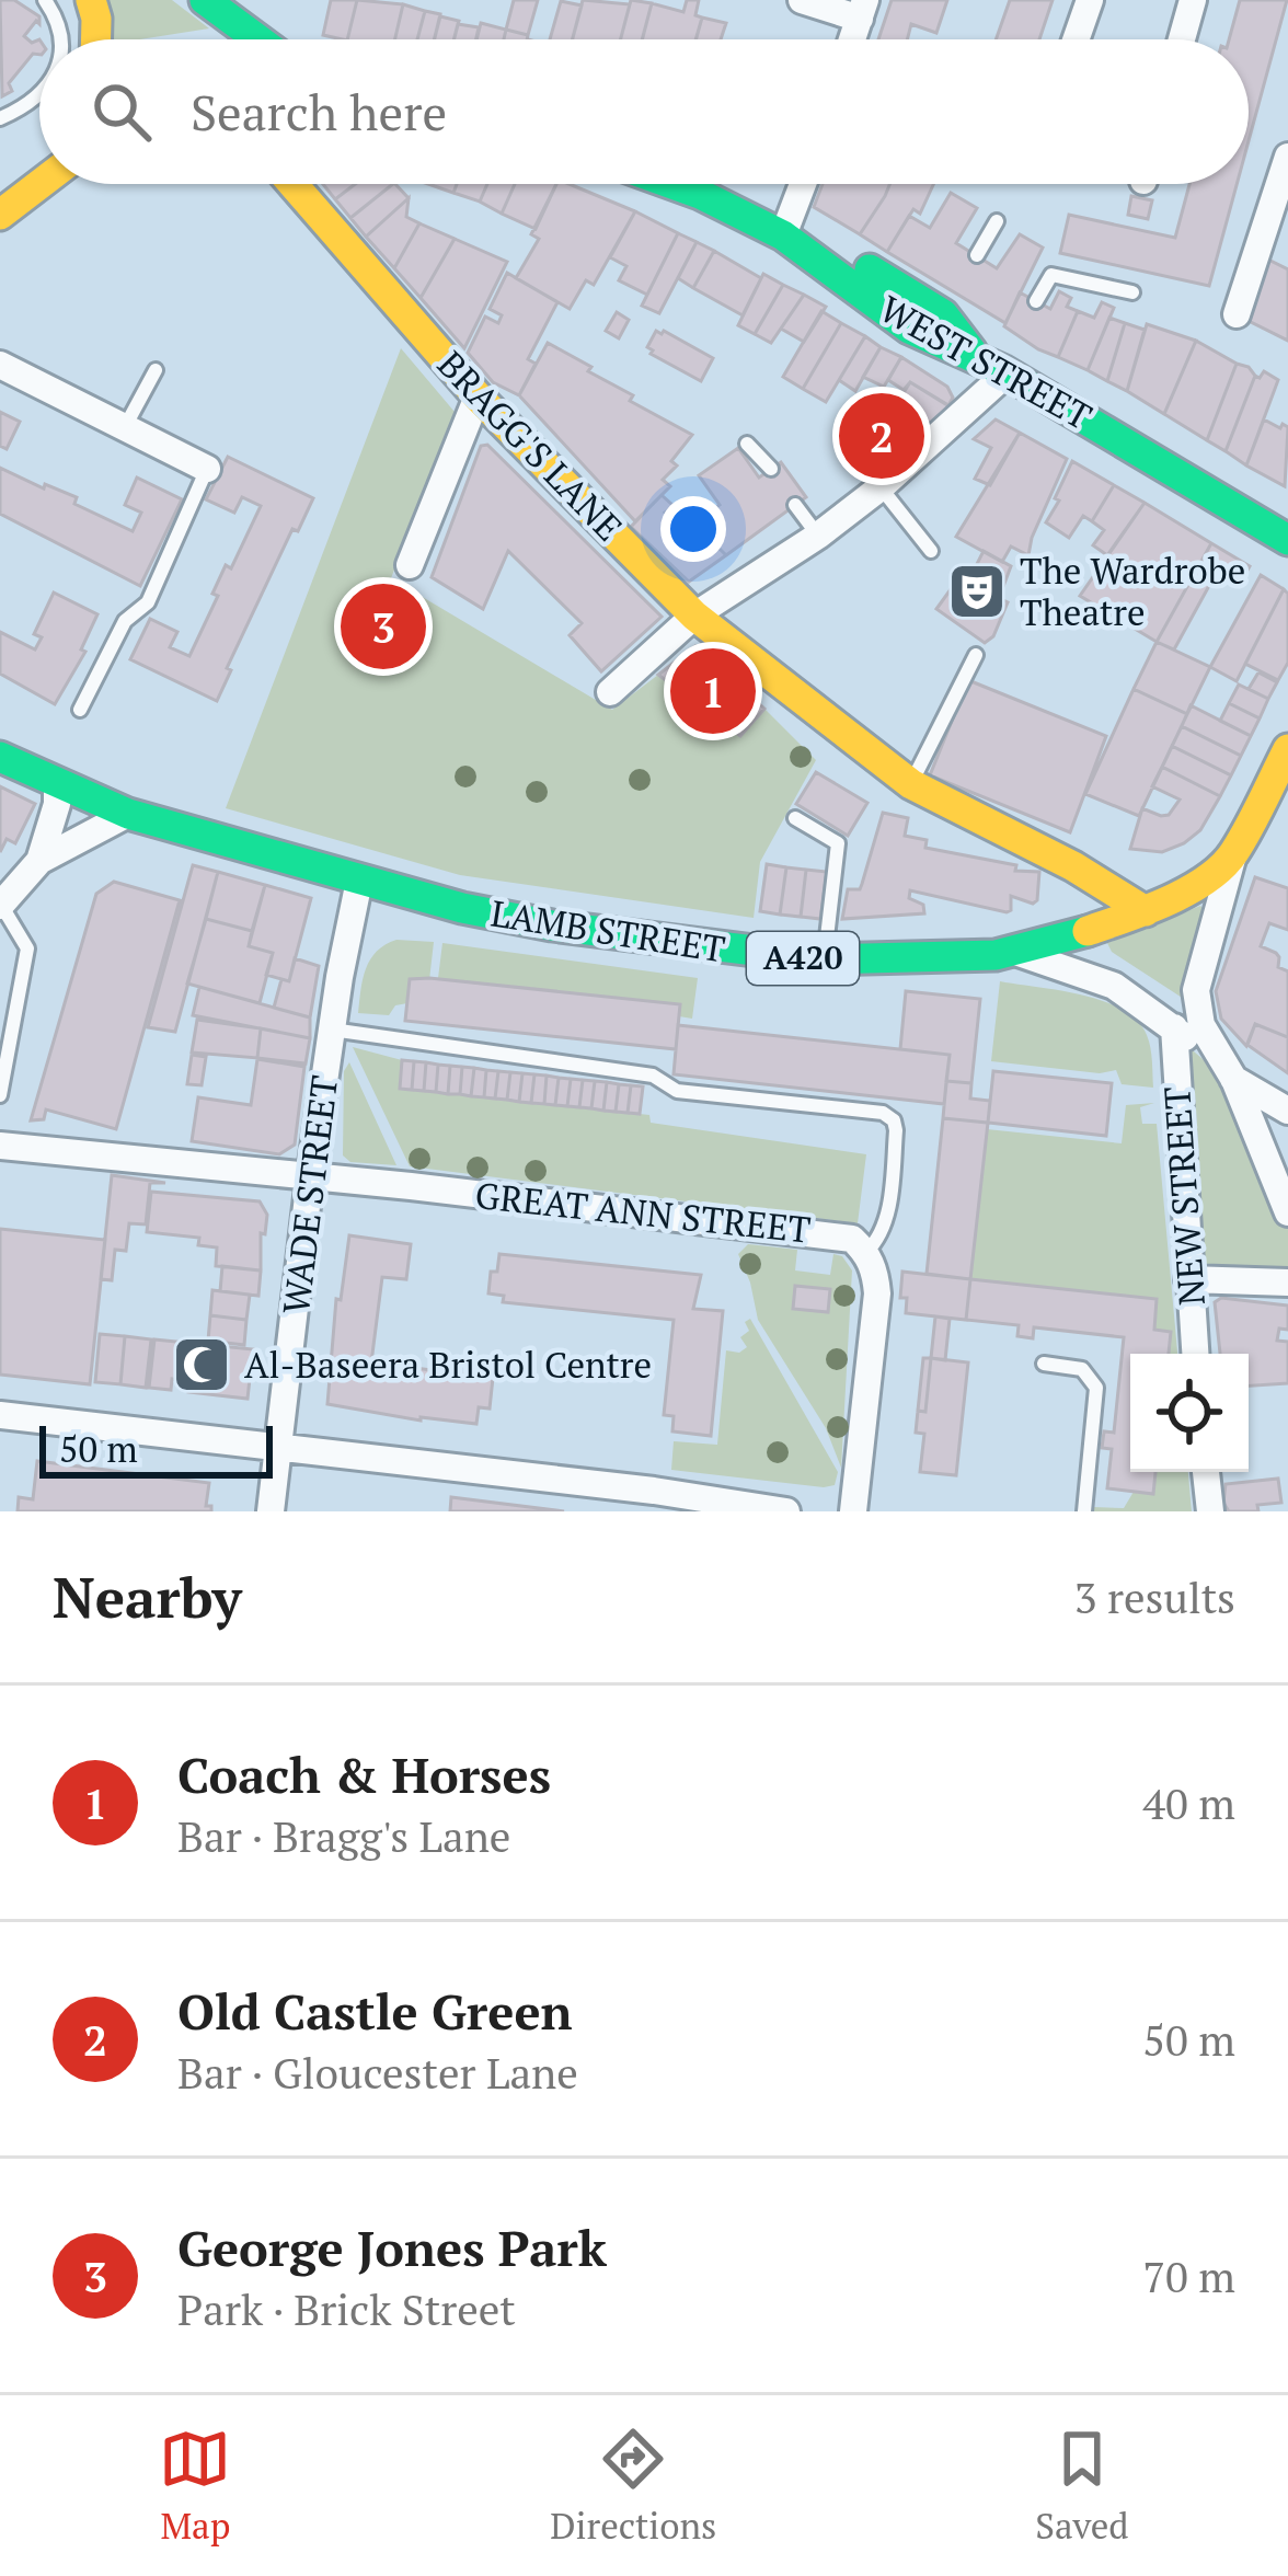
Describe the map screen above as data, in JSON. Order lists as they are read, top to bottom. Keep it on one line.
{"streets":{"main road":["WEST STREET","BRAGG'S LANE","LAMB STREET","A420"],"street":["WADE STREET","NEW STREET","GREAT ANN STREET"]},"crossings":[["BRAGG'S LANE","LAMB STREET"],["LAMB STREET","A420"],["LAMB STREET","WADE STREET"],["A420","WADE STREET"],["WADE STREET","GREAT ANN STREET"]],"places":{"theatre":["The Wardrobe Theatre"],"mosque":["Al-Baseera Bristol Centre"]},"scale_bar":"50 m","page":{"search":"Search here","pins":["2","3","1"],"scale":"50 m","heading":["Nearby","3 results"],"list":[{"mark":"1","name":"Coach & Horses","note":"Bar · Bragg's Lane","value":"40 m"},{"mark":"2","name":"Old Castle Green","note":"Bar · Gloucester Lane","value":"50 m"},{"mark":"3","name":"George Jones Park","note":"Park · Brick Street","value":"70 m"}],"nav":["Map","Directions","Saved"]}}
